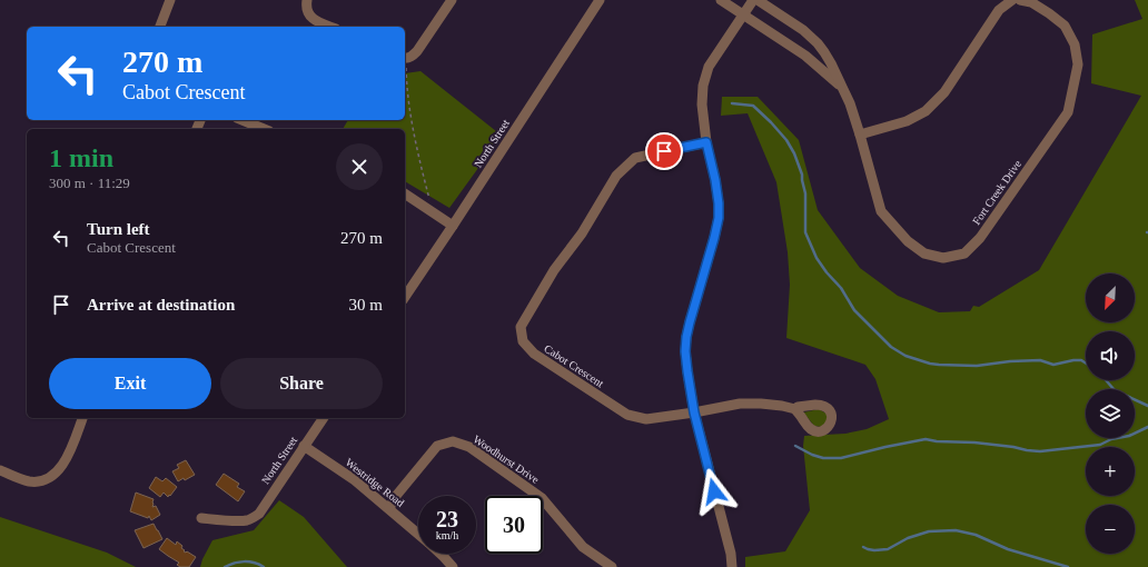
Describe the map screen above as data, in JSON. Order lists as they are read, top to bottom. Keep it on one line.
{"streets":{"street":["North Street","Fort Creek Drive","Cabot Crescent","Woodhurst Drive","Westridge Road"]},"crossings":[["North Street","Westridge Road"],["Woodhurst Drive","Westridge Road"]],"north":"bottom left","page":{"turn":["270 m","Cabot Crescent"],"heading":["1 min","300 m · 11:29"],"list":[{"name":"Turn left","note":"Cabot Crescent","value":"270 m"},{"name":"Arrive at destination","value":"30 m"}],"map_buttons":["+","−"],"buttons":["Exit","Share"],"speed":"23 km/h","limit":"30"}}
